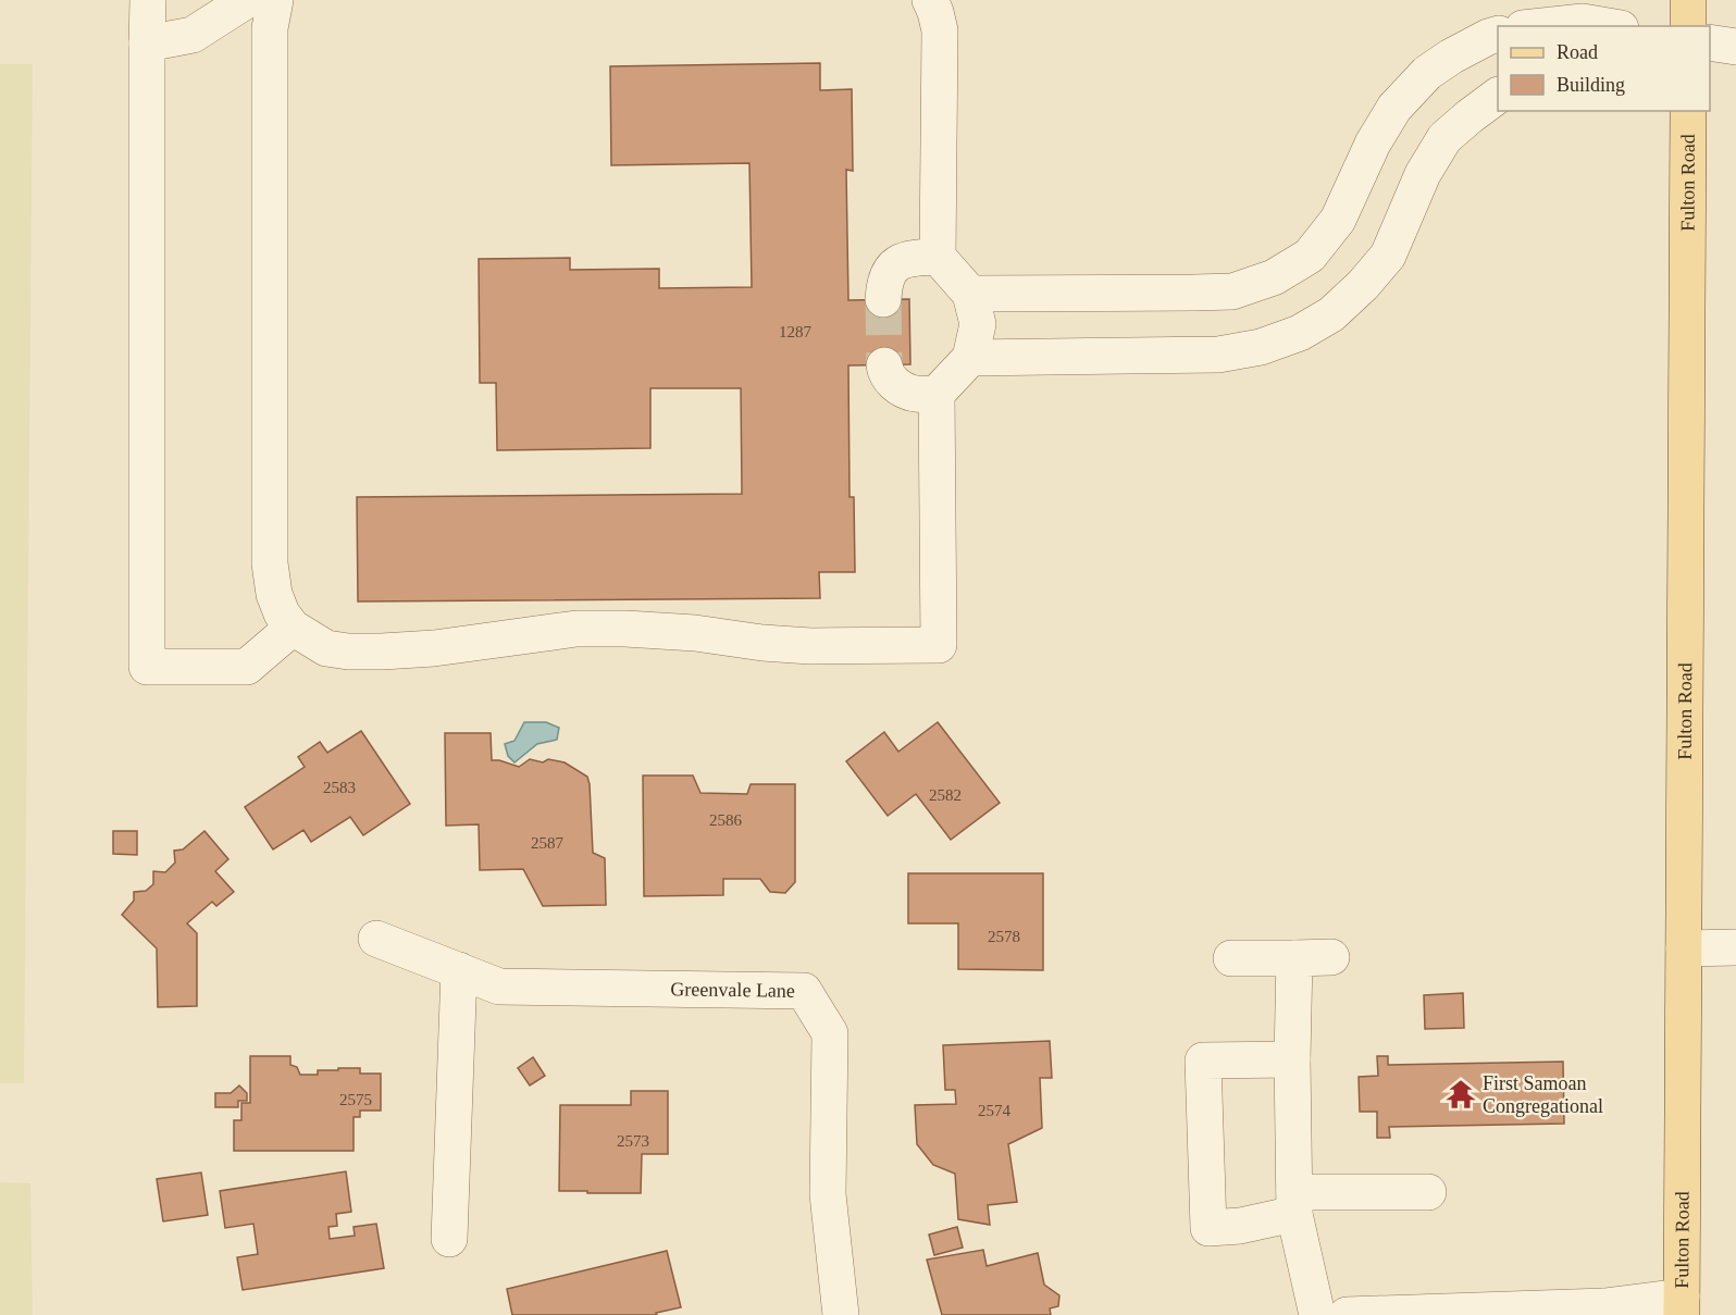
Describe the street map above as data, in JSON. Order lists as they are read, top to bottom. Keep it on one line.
{"streets":{"main road":["Fulton Road"],"street":["Greenvale Lane"]},"places":{"temple":["First Samoan Congregational"]},"house_numbers":["1287","2583","2582","2586","2587","2578","2575","2574","2573"],"legend":["Road","Building"]}
